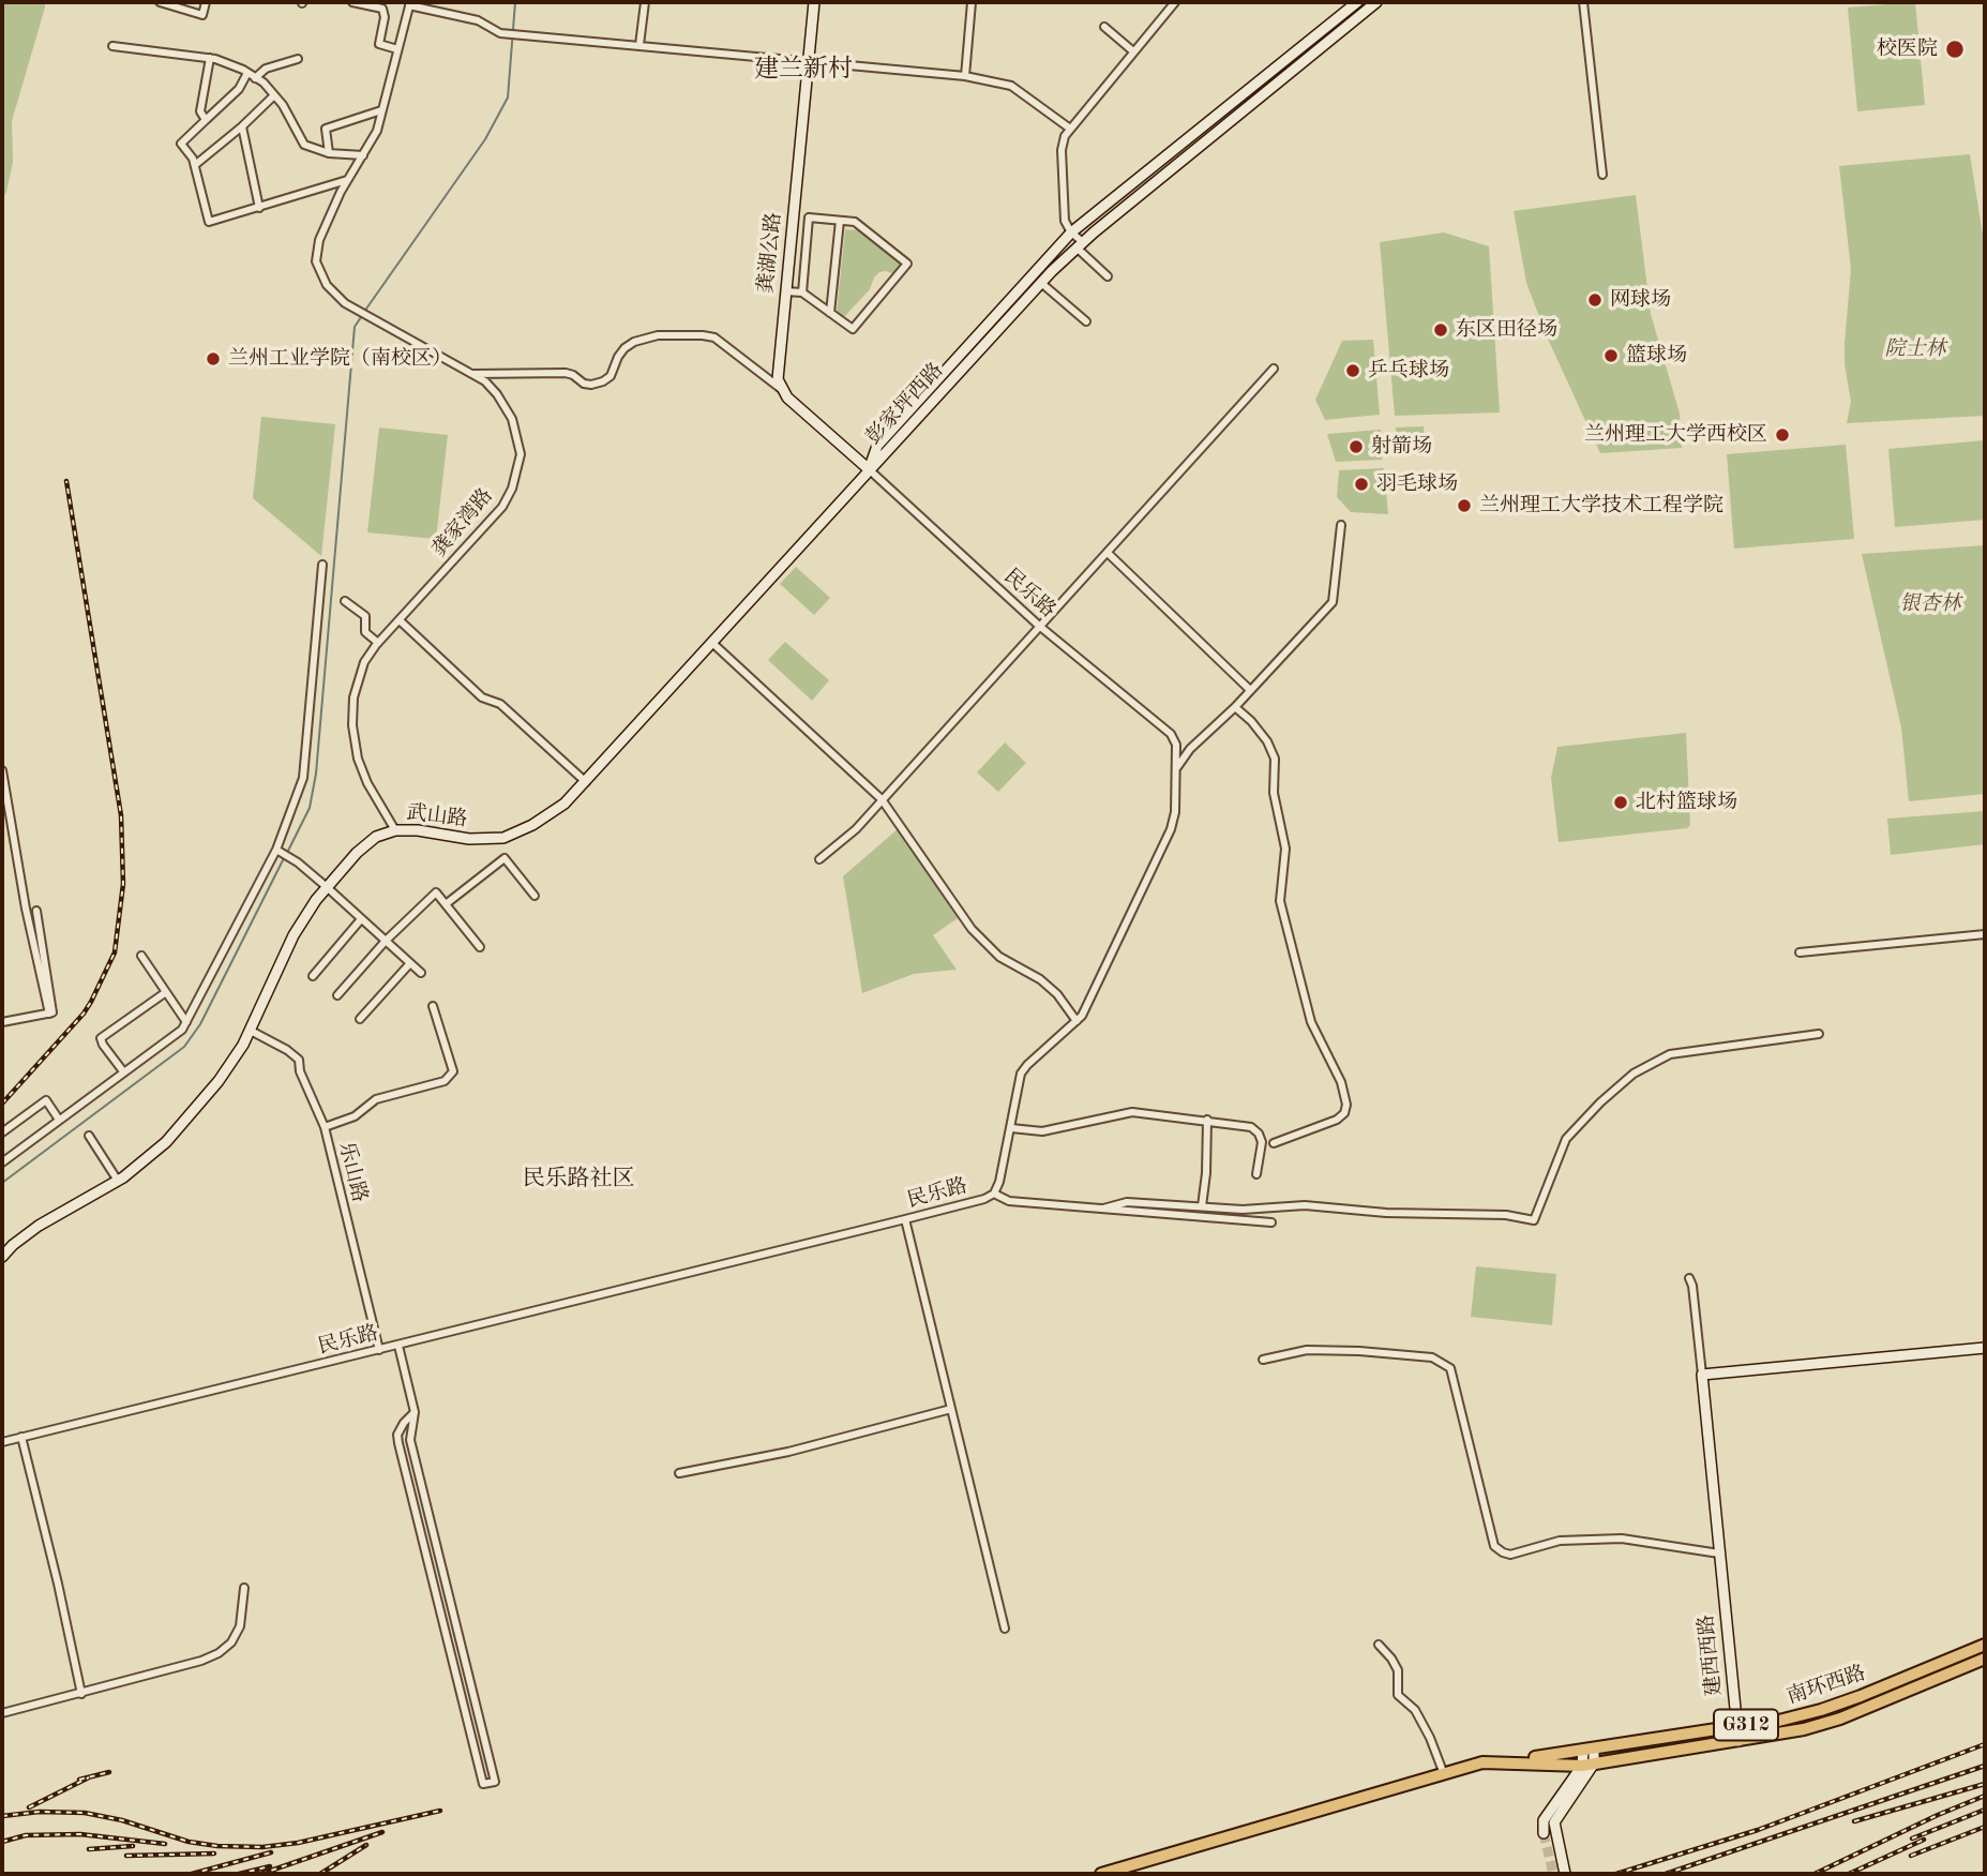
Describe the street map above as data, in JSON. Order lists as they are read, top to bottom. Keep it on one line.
{"streets":{"highway":["南环西路","G312"],"main road":["龚湖公路","彭家坪西路","武山路","建西西路"],"street":["龚家湾路","民乐路","乐山路"]},"crossings":[["龚湖公路","龚家湾路"],["彭家坪西路","民乐路"],["彭家坪西路","武山路"],["龚家湾路","武山路"],["民乐路","武山路"],["民乐路","乐山路"],["武山路","乐山路"],["建西西路","南环西路"],["建西西路","G312"],["南环西路","G312"]],"districts":["建兰新村","民乐路社区"],"parks":["院士林","银杏林"],"places":["校医院","网球场","东区田径场","篮球场","兰州工业学院（南校区）","乒乓球场","兰州理工大学西校区","射箭场","羽毛球场","兰州理工大学技术工程学院","北村篮球场"]}
